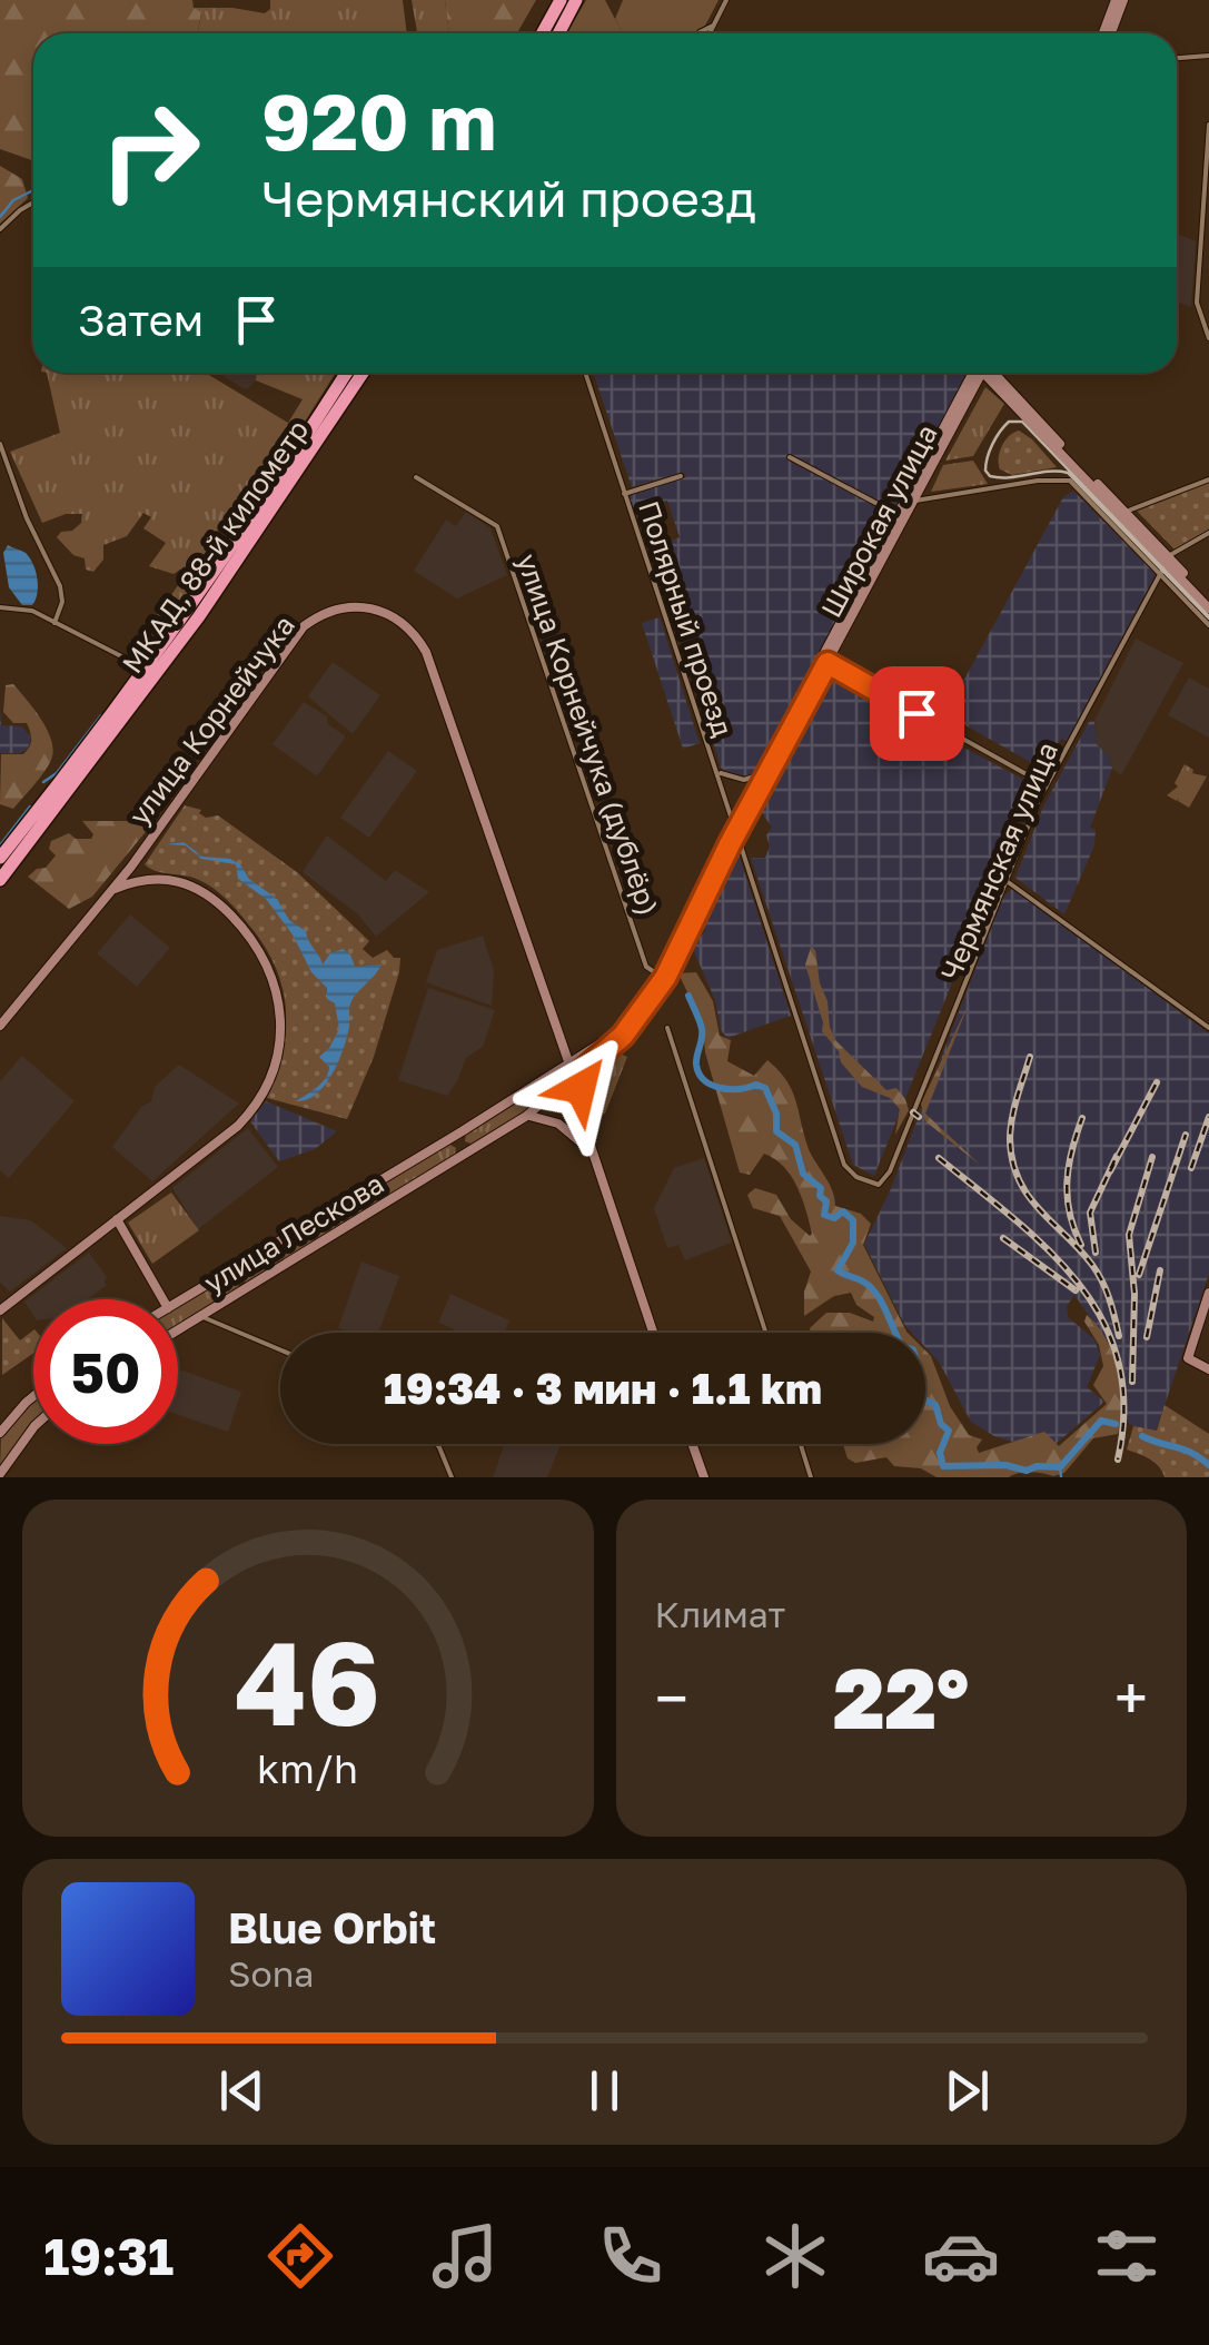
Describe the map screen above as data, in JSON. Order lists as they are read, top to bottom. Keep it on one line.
{"streets":{"highway":["МКАД, 88-й километр"],"main road":["Широкая улица","улица Корнейчука","улица Лескова"],"street":["Полярный проезд","улица Корнейчука (дублёр)","Чермянская улица"]},"crossings":[["Широкая улица","Полярный проезд"],["Широкая улица","улица Корнейчука (дублёр)"],["Широкая улица","улица Лескова"],["Полярный проезд","Чермянская улица"],["улица Корнейчука","улица Лескова"]],"page":{"turn":["920 m","Чермянский проезд"],"then":"Затем","limit":"50","trip":"19:34 · 3 мин · 1.1 km","tile":"Климат","heat":["−","22°","+"],"song":["Blue Orbit","Sona"],"tabs":"19:31","gauge":["46","km/h"]}}
